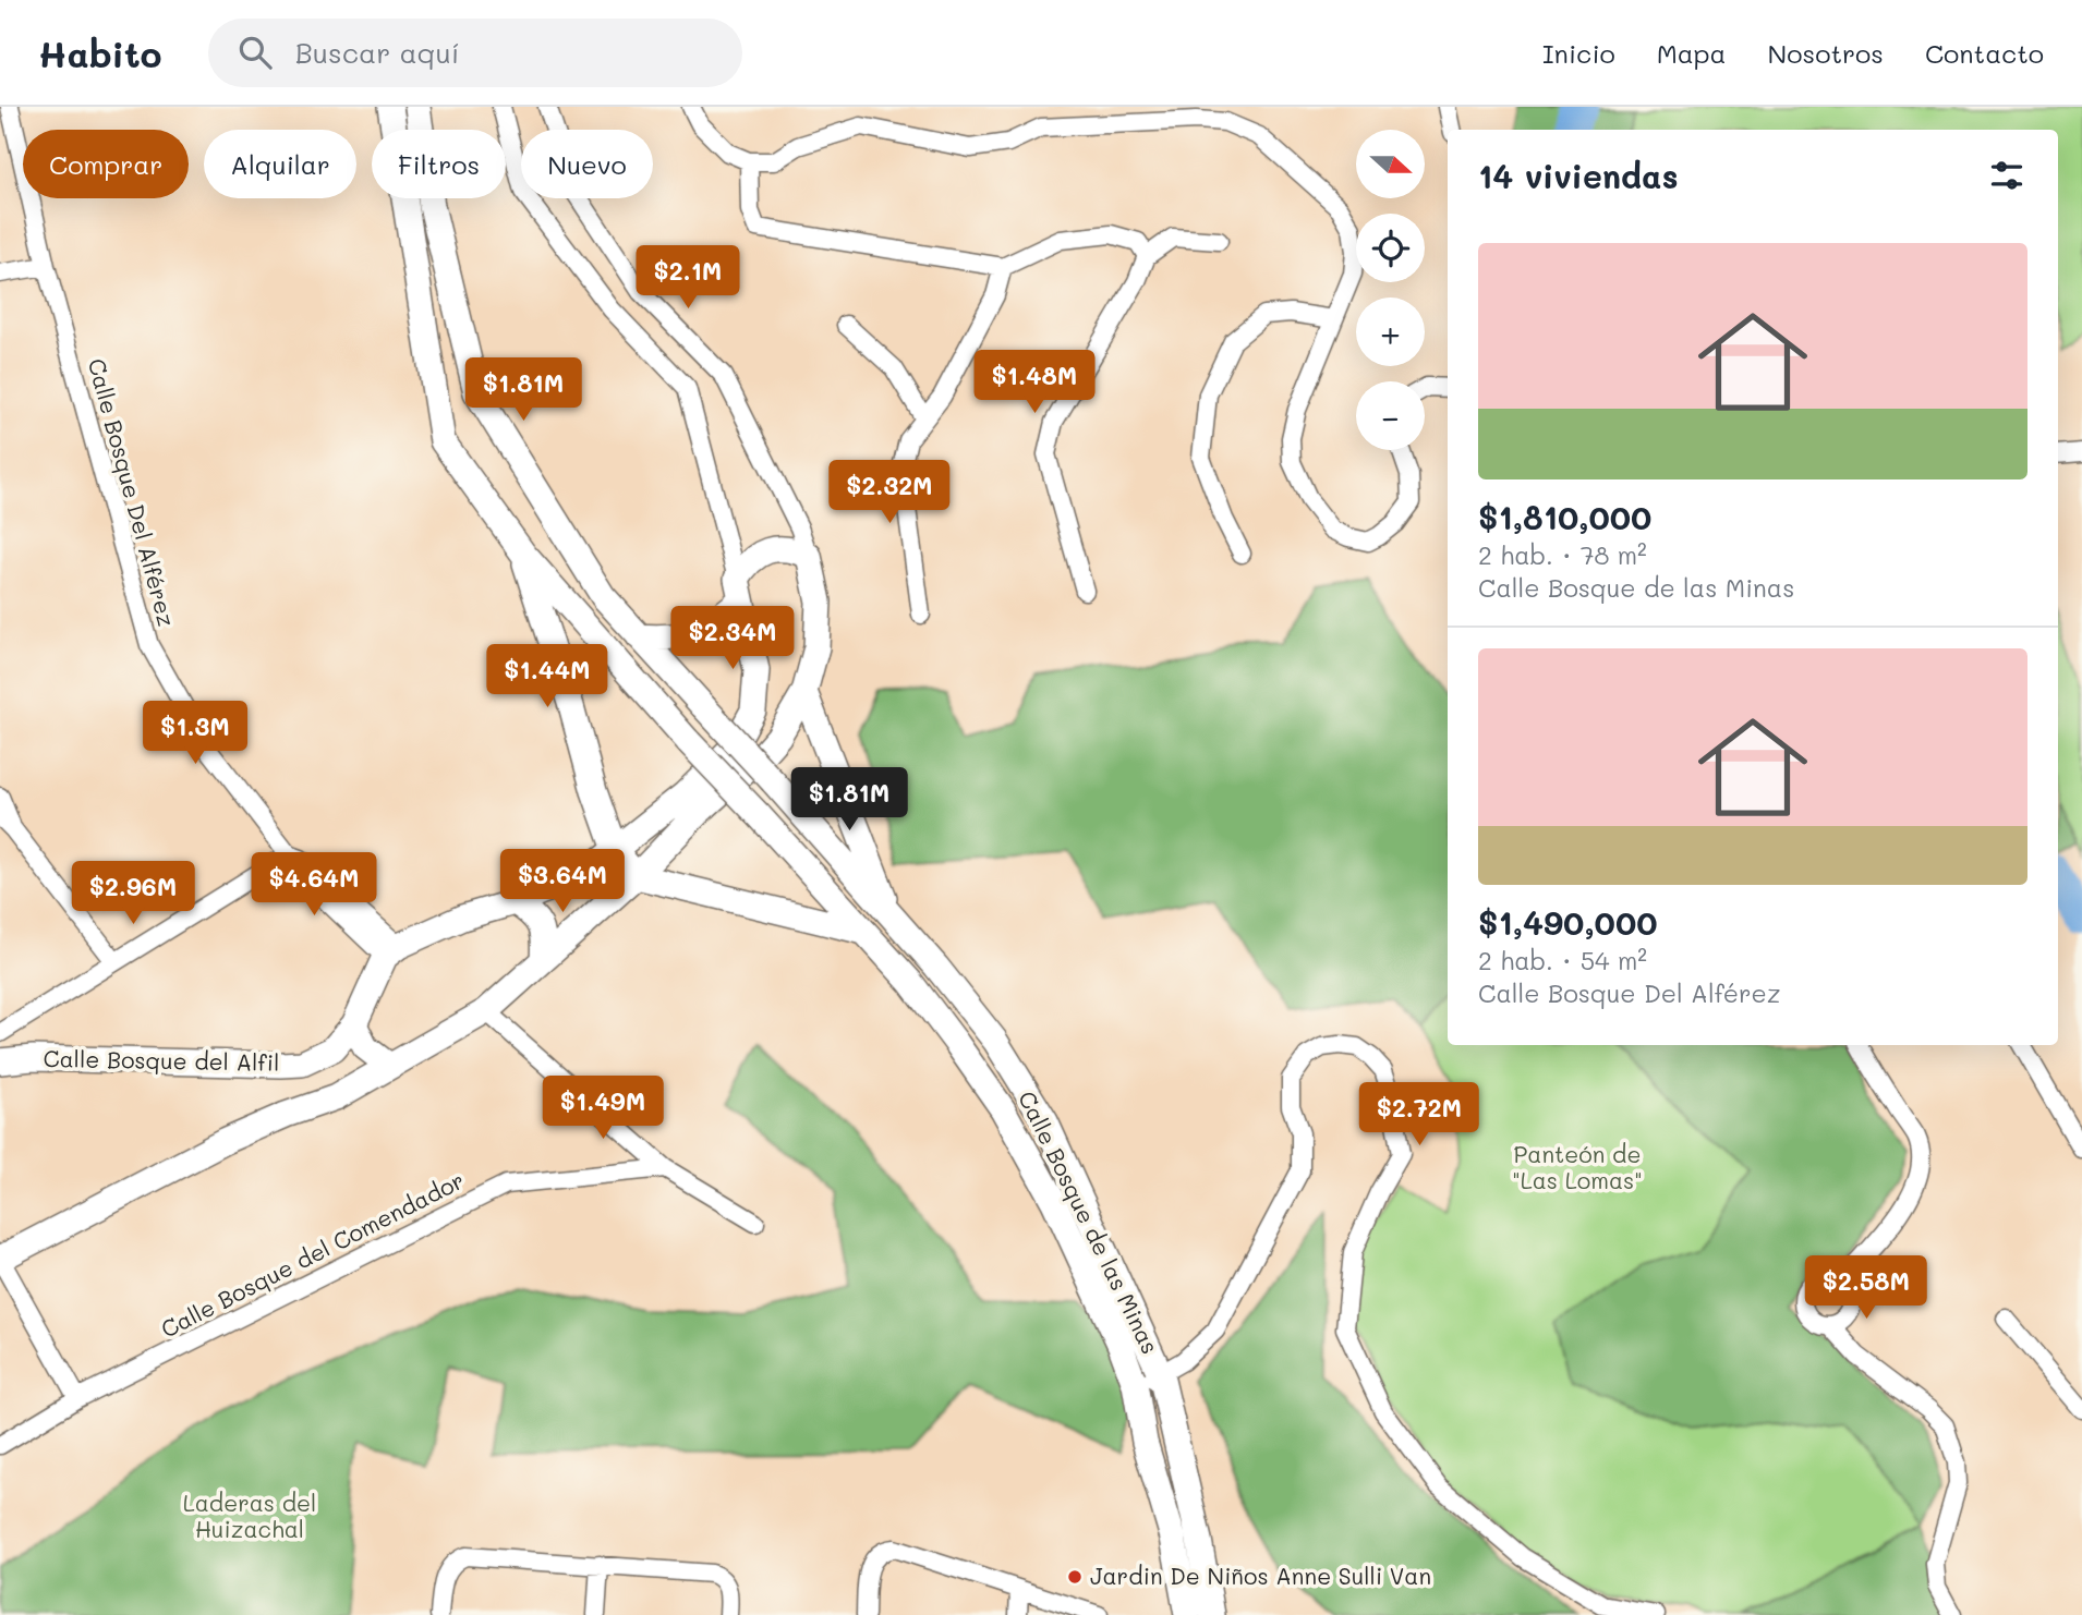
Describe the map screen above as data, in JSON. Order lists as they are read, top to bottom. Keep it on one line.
{"streets":{"main road":["Calle Bosque del Alfil","Calle Bosque de las Minas"],"street":["Calle Bosque Del Alférez","Calle Bosque del Comendador"]},"crossings":[["Calle Bosque Del Alférez","Calle Bosque del Alfil"]],"parks":["Panteón de \"Las Lomas\"","Laderas del Huizachal"],"places":["Jardin De Niños Anne Sulli Van"],"north":"right","page":{"header":"Habito","search":"Buscar aquí","nav":["Inicio","Mapa","Nosotros","Contacto"],"map_buttons":["+","−"],"chip":["Comprar","Alquilar","Filtros","Nuevo"],"heading":"14 viviendas","list":[{"name":"$1,810,000","note":"2 hab. · 78 m² · Calle Bosque de las Minas"},{"name":"$1,490,000","note":"2 hab. · 54 m² · Calle Bosque Del Alférez"}],"price":["$2.1M","$1.48M","$1.81M","$2.32M","$2.34M","$1.44M","$1.3M","$1.81M","$3.64M","$4.64M","$2.96M","$1.49M","$2.72M","$2.58M"]}}
